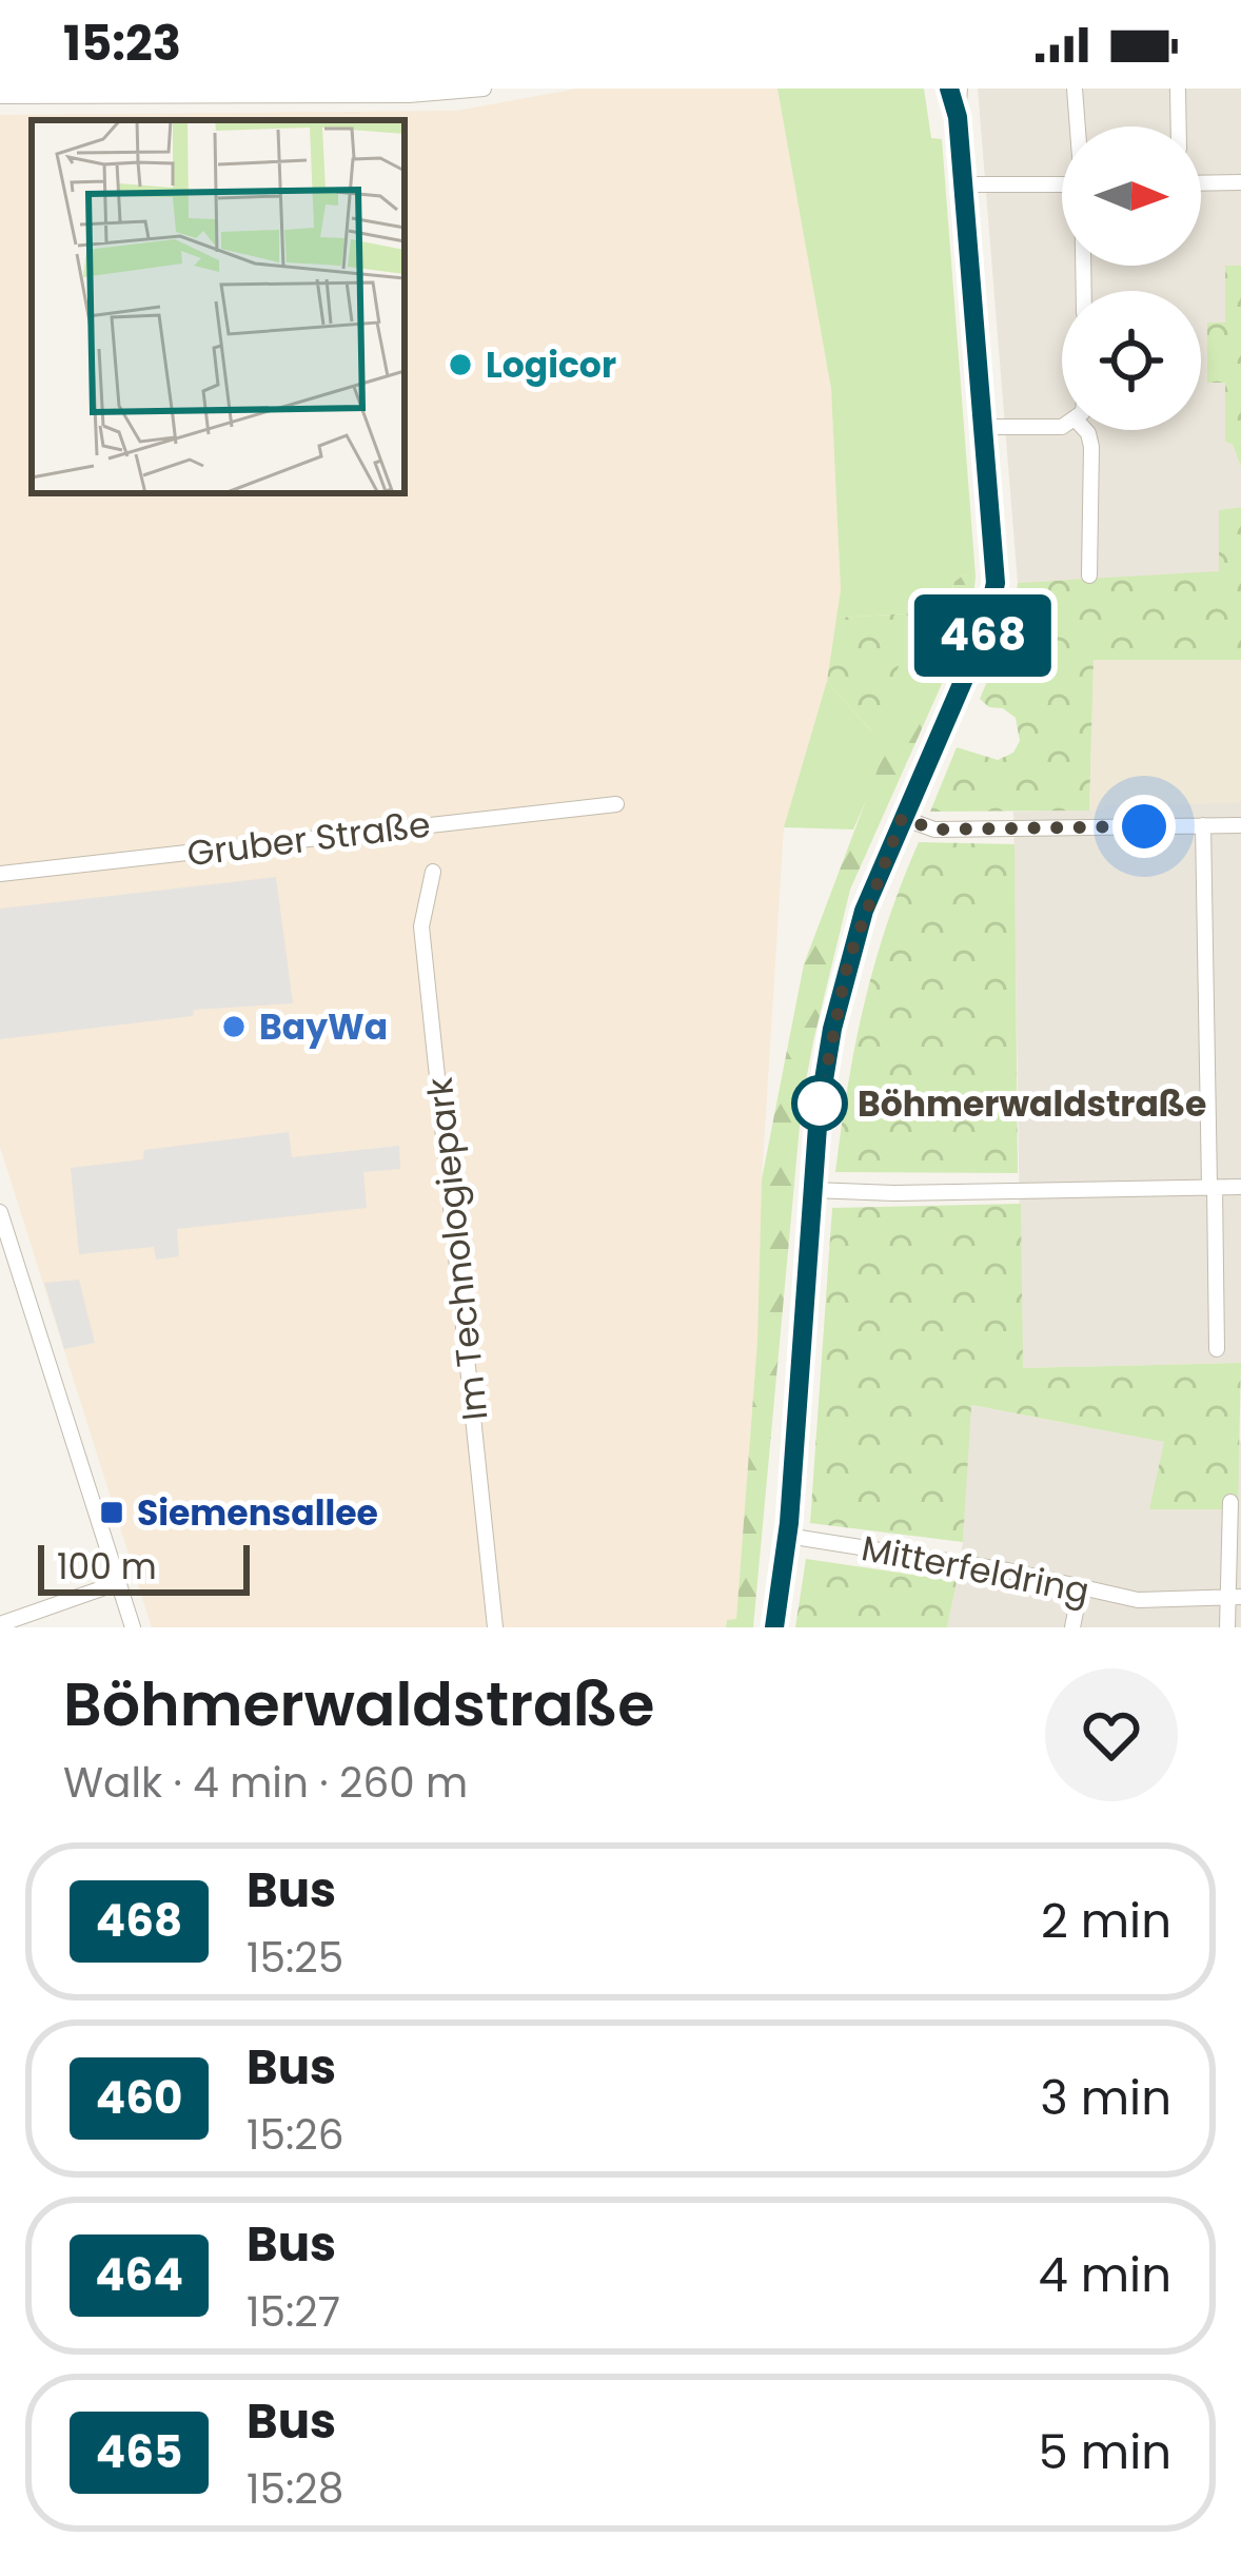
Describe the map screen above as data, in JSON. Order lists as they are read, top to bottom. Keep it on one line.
{"streets":{"street":["Gruber Straße","Im Technologiepark","Mitterfeldring"]},"places":{"other":["Logicor","BayWa","Böhmerwaldstraße"],"transit":["Siemensallee"]},"lines":["bus line 468"],"scale_bar":"100 m","north":"right","page":{"status":"15:23","on_map":"468","scale":"100 m","heading":["Böhmerwaldstraße","Walk · 4 min · 260 m"],"list":[{"mark":"468","name":"Bus","note":"15:25","value":"2 min"},{"mark":"460","name":"Bus","note":"15:26","value":"3 min"},{"mark":"464","name":"Bus","note":"15:27","value":"4 min"},{"mark":"465","name":"Bus","note":"15:28","value":"5 min"}]}}
